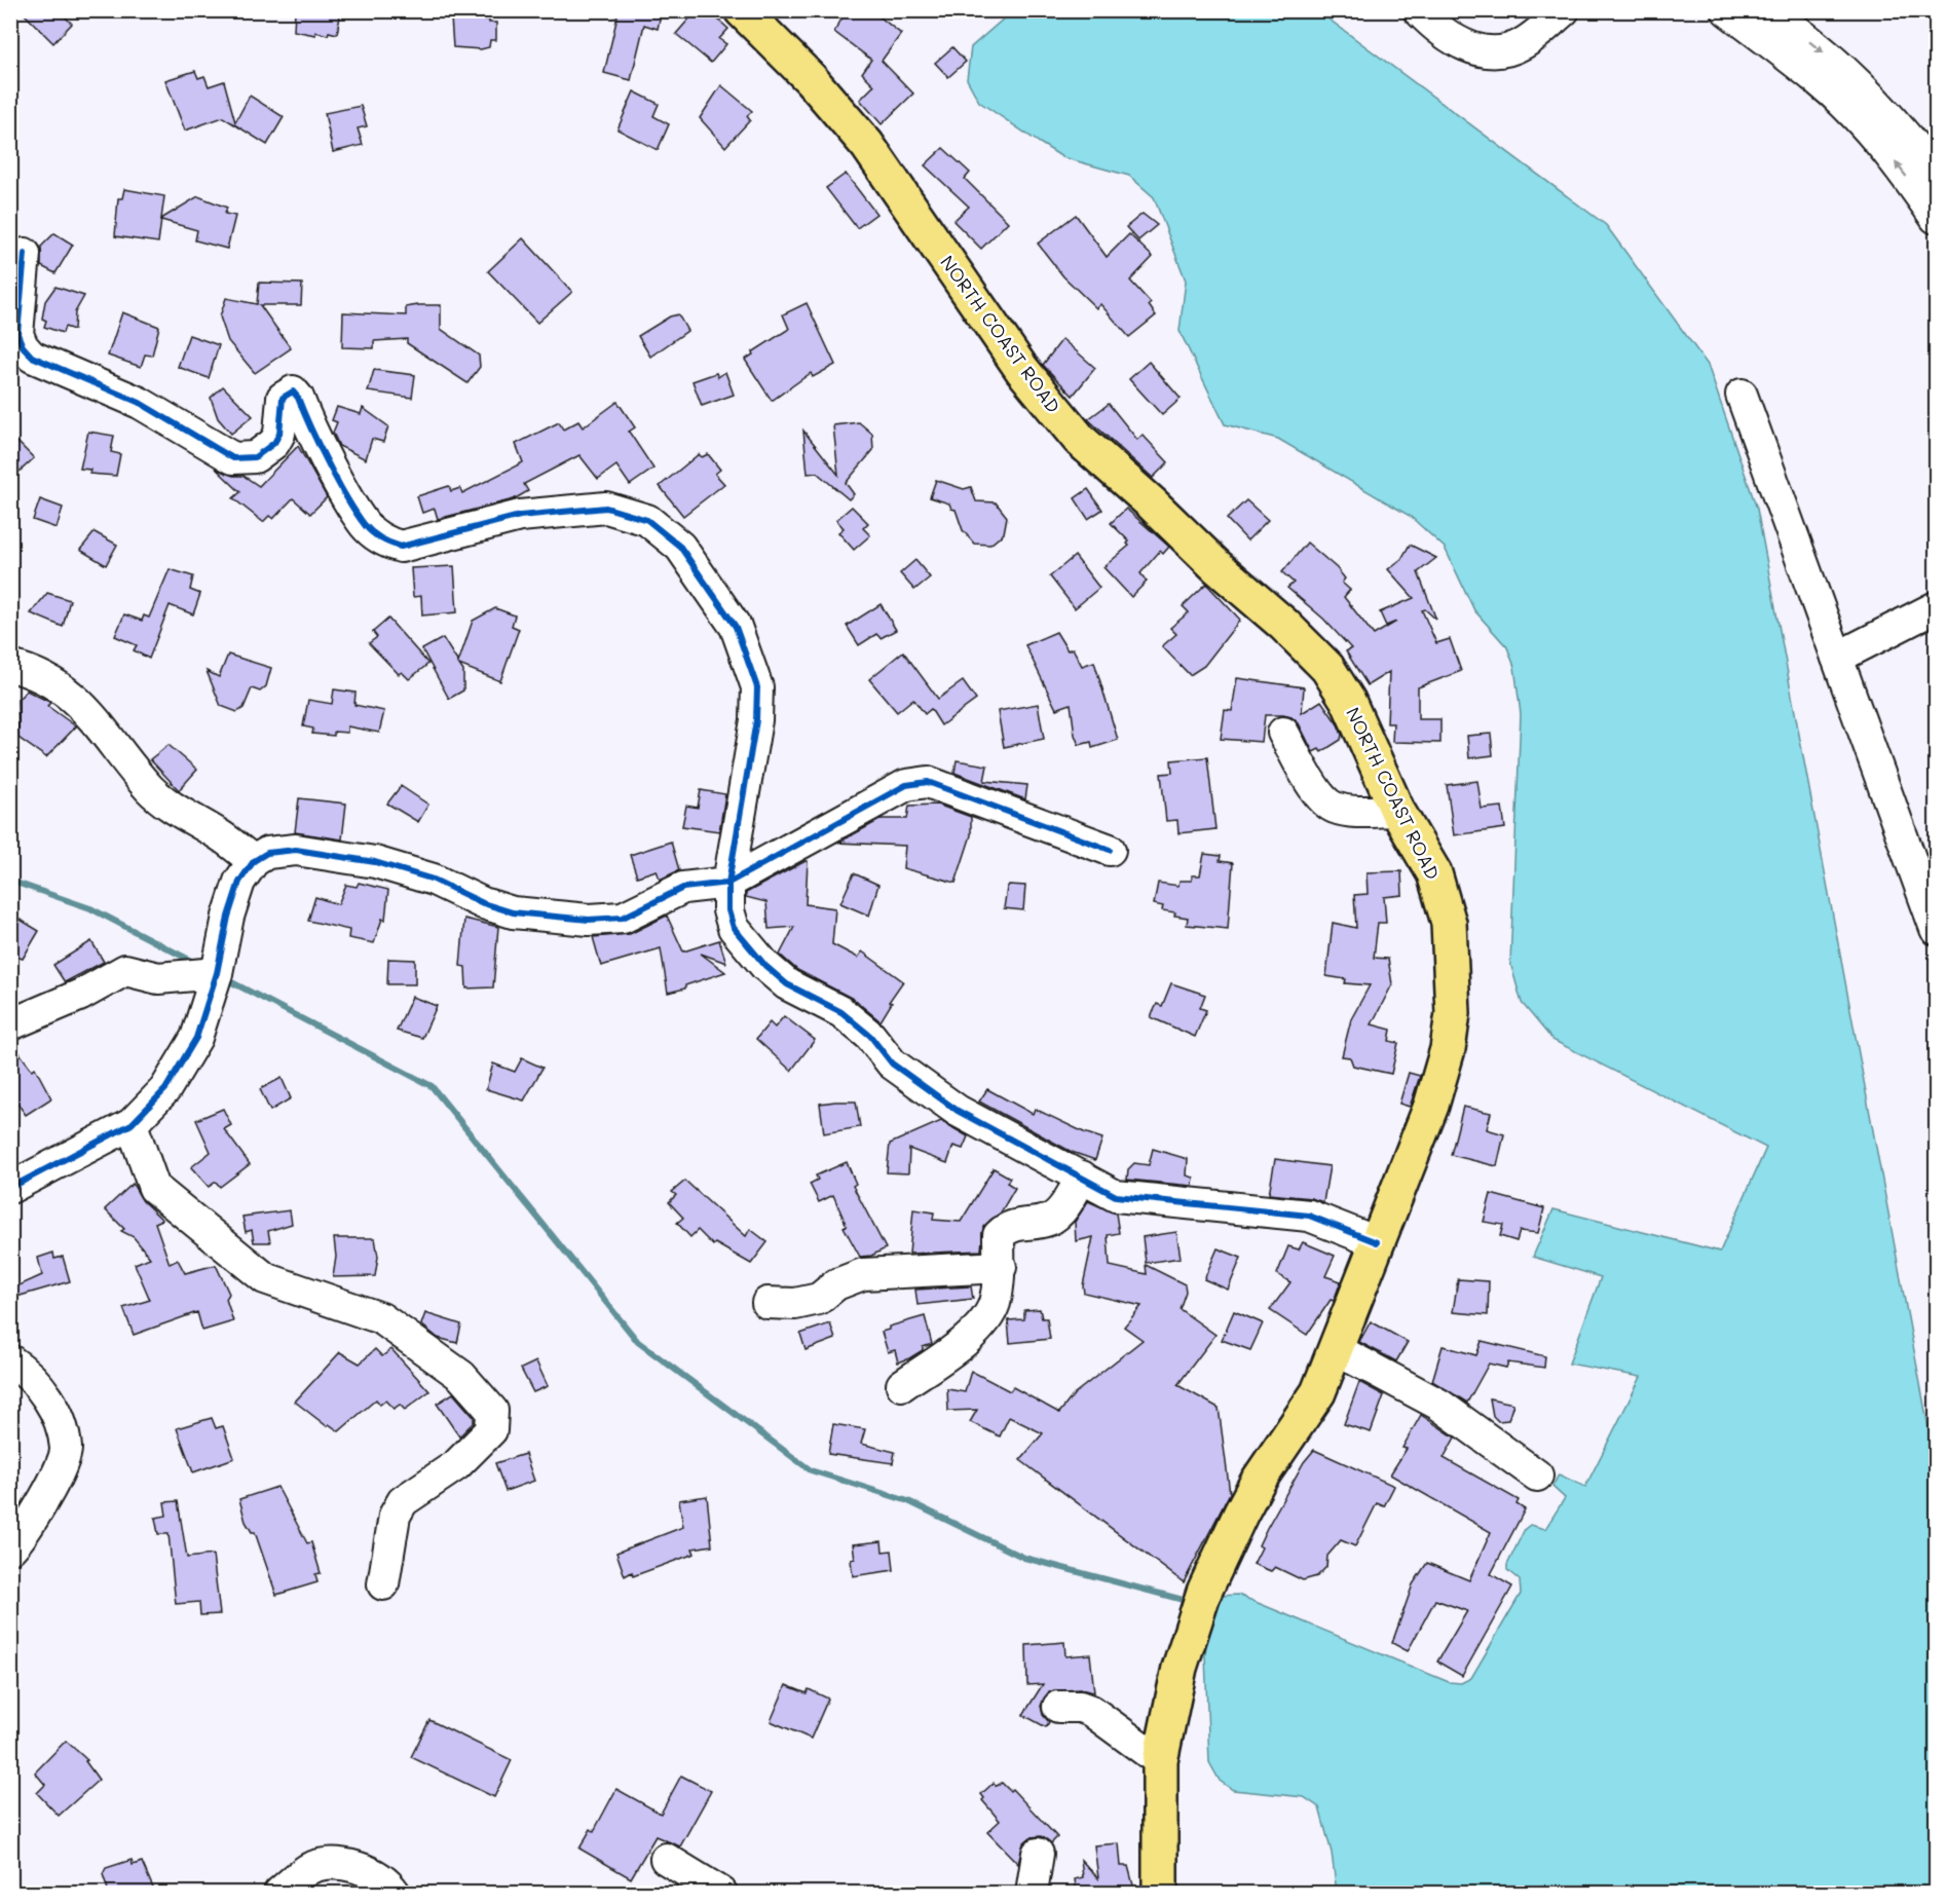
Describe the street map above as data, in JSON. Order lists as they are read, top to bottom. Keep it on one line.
{"streets":{"main road":["NORTH COAST ROAD"]}}
